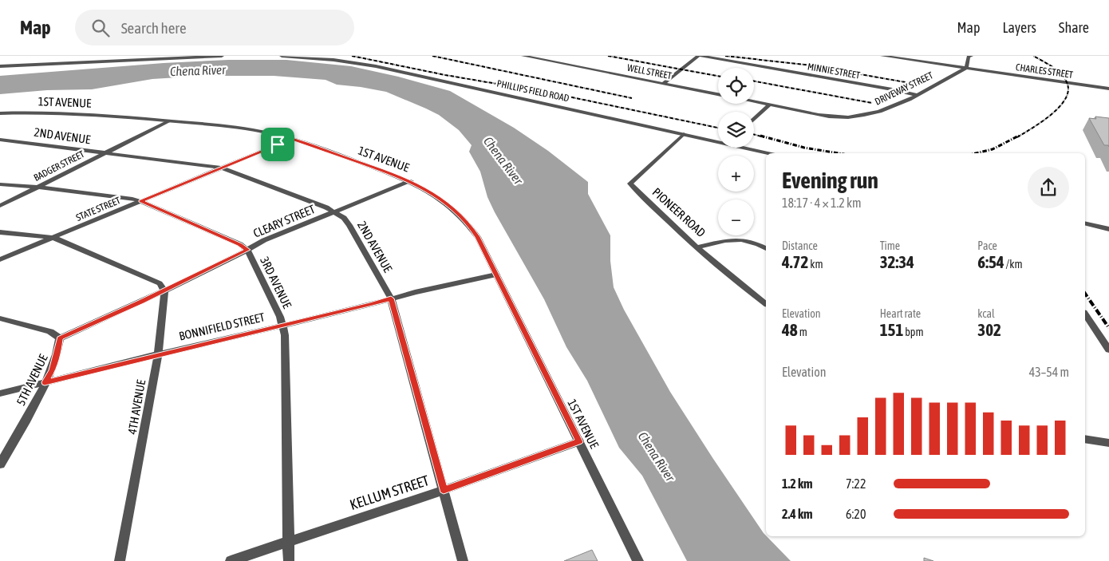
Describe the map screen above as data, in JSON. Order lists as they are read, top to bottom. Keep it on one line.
{"streets":{"street":["MINNIE STREET","CHARLES STREET","WELL STREET","DRIVEWAY STREET","PHILLIPS FIELD ROAD","1ST AVENUE","2ND AVENUE","BADGER STREET","STATE STREET","PIONEER ROAD","CLEARY STREET","3RD AVENUE","BONNIFIELD STREET","5TH AVENUE","4TH AVENUE","KELLUM STREET"]},"crossings":[["MINNIE STREET","DRIVEWAY STREET"],["CHARLES STREET","DRIVEWAY STREET"],["PHILLIPS FIELD ROAD","PIONEER ROAD"],["1ST AVENUE","BADGER STREET"],["1ST AVENUE","STATE STREET"],["1ST AVENUE","CLEARY STREET"],["1ST AVENUE","BONNIFIELD STREET"],["1ST AVENUE","KELLUM STREET"],["2ND AVENUE","BADGER STREET"],["2ND AVENUE","STATE STREET"],["2ND AVENUE","CLEARY STREET"],["2ND AVENUE","BONNIFIELD STREET"],["2ND AVENUE","KELLUM STREET"],["BADGER STREET","3RD AVENUE"],["STATE STREET","3RD AVENUE"],["CLEARY STREET","3RD AVENUE"],["CLEARY STREET","5TH AVENUE"],["CLEARY STREET","4TH AVENUE"],["3RD AVENUE","BONNIFIELD STREET"],["3RD AVENUE","KELLUM STREET"],["BONNIFIELD STREET","5TH AVENUE"],["BONNIFIELD STREET","4TH AVENUE"]],"water":["Chena River"],"page":{"header":"Map","search":"Search here","nav":["Map","Layers","Share"],"map_buttons":["+","−"],"heading":["Evening run","18:17 · 4 × 1.2 km"],"stats":[["Distance","4.72 km"],["Time","32:34"],["Pace","6:54 /km"],["Elevation","48 m"],["Heart rate","151 bpm"],["kcal","302"]],"chart":["Elevation","43–54 m"],"list":[{"name":"1.2 km","note":"7:22"},{"name":"2.4 km","note":"6:20"}]}}
